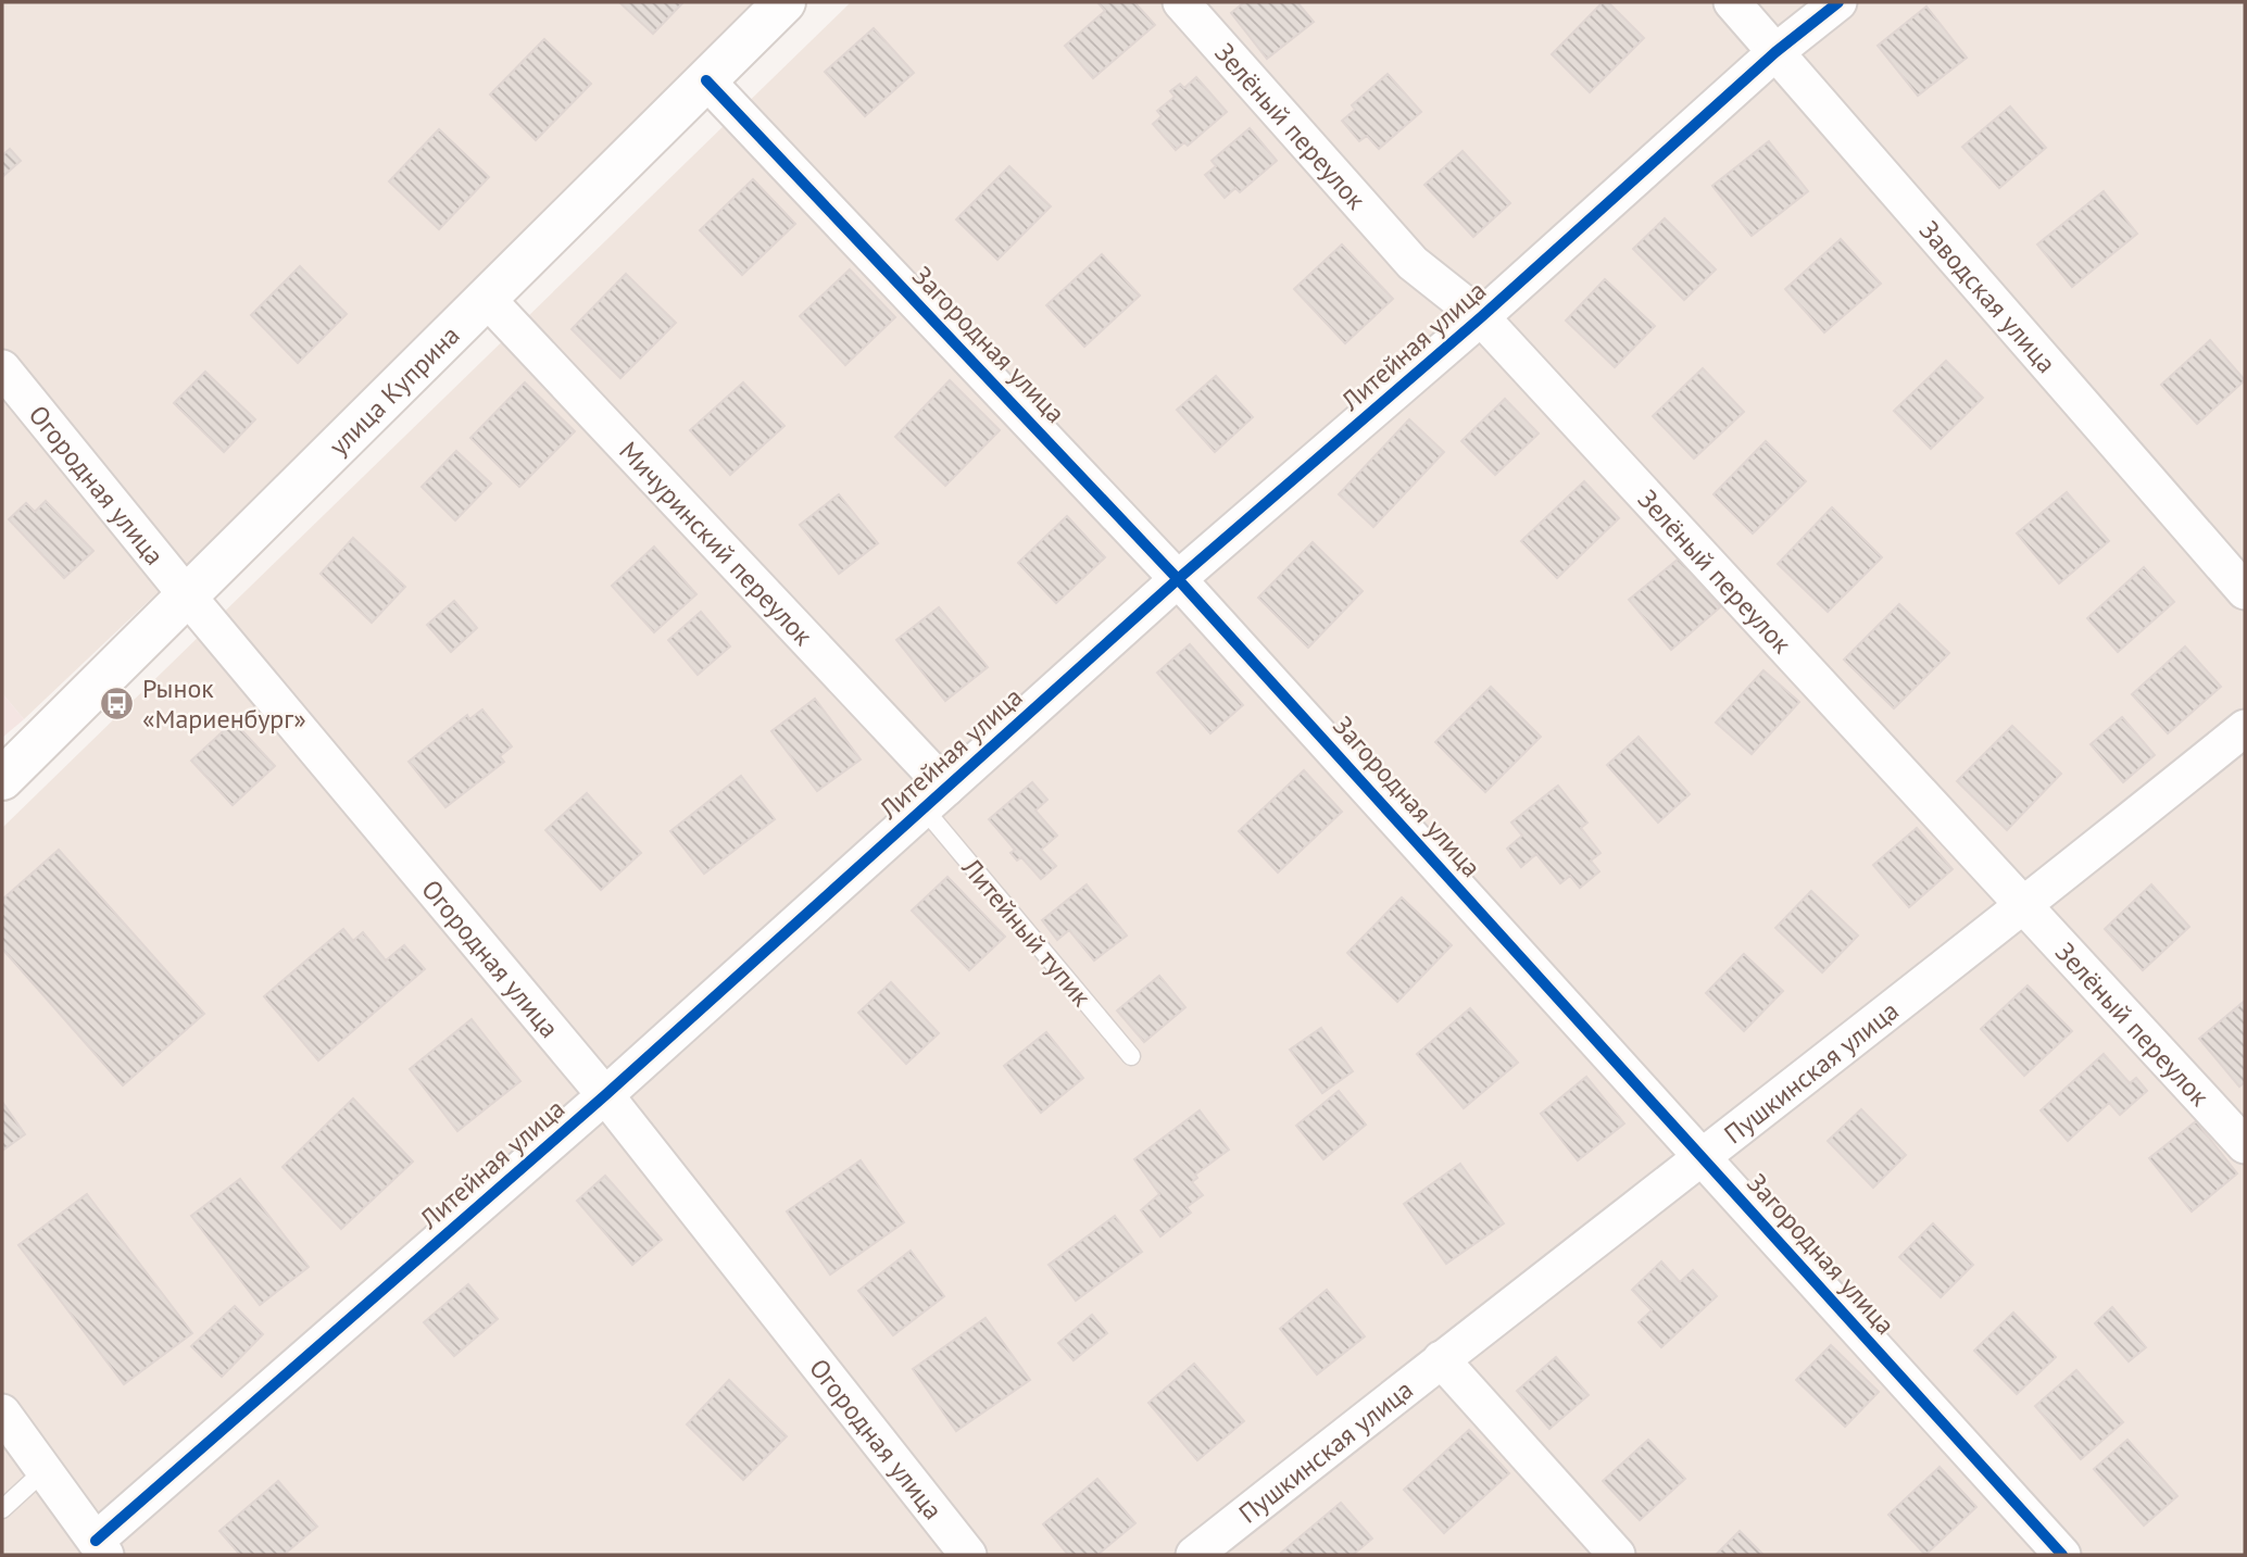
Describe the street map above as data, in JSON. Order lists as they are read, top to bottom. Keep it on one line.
{"streets":{"street":["Зелёный переулок","Заводская улица","Загородная улица","Литейная улица","улица Куприна","Огородная улица","Мичуринский переулок","Пушкинская улица"],"lane":["Литейный тупик"]},"crossings":[["Зелёный переулок","Литейная улица"],["Зелёный переулок","Пушкинская улица"],["Заводская улица","Литейная улица"],["Загородная улица","Литейная улица"],["Загородная улица","улица Куприна"],["Загородная улица","Пушкинская улица"],["Литейная улица","Огородная улица"],["Литейная улица","Мичуринский переулок"],["Литейная улица","Литейный тупик"],["улица Куприна","Огородная улица"],["улица Куприна","Мичуринский переулок"],["Мичуринский переулок","Литейный тупик"]],"places":{"bus stop":["Рынок «Мариенбург»"]}}
